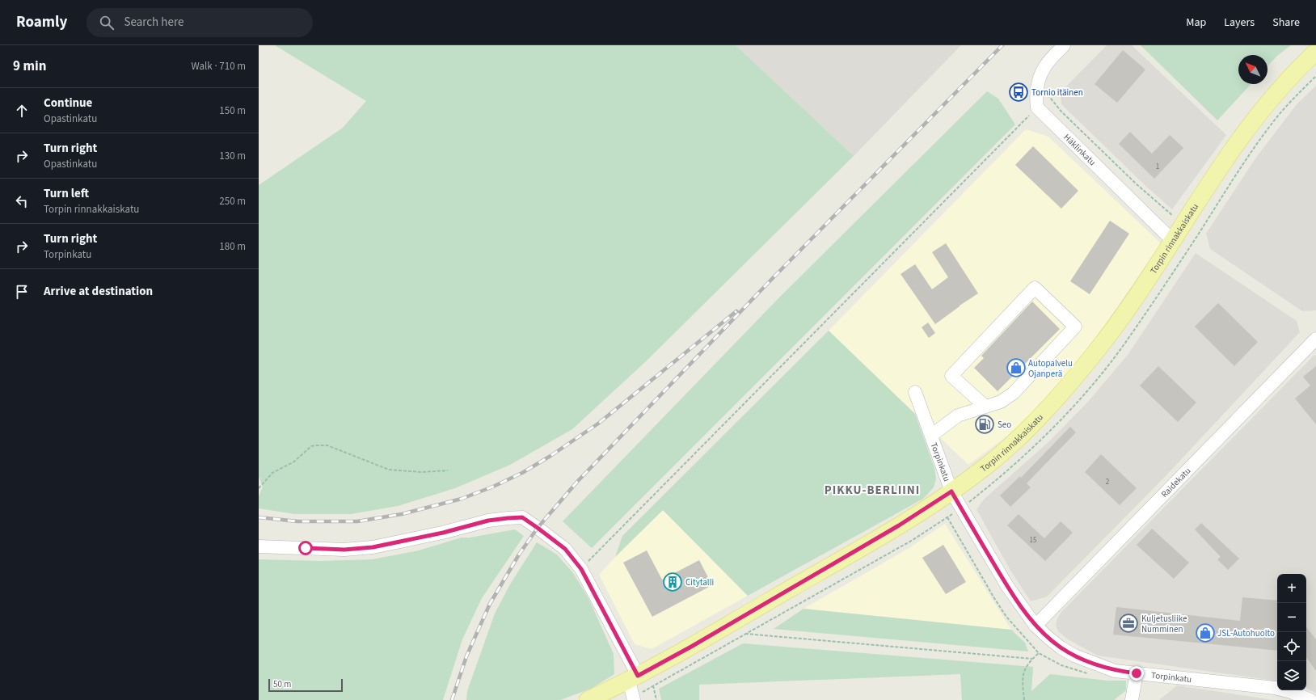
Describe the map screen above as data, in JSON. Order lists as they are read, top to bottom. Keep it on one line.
{"streets":{"main road":["Torpin rinnakkaiskatu"],"street":["Häklinkatu","Torpinkatu","Raidekatu"]},"crossings":[["Häklinkatu","Torpin rinnakkaiskatu"],["Torpin rinnakkaiskatu","Torpinkatu"],["Torpinkatu","Raidekatu"]],"districts":["PIKKU-BERLIINI"],"places":{"bus stop":["Tornio itäinen"],"shop":["Autopalvelu Ojanperä","JSL-Autohuolto"],"fuel station":["Seo"],"building":["Citytalli"],"office":["Kuljetusliike Numminen"]},"house_numbers":["1","2","15"],"scale_bar":"50 m","north":"top left","page":{"header":"Roamly","search":"Search here","nav":["Map","Layers","Share"],"heading":["9 min","Walk · 710 m"],"list":[["Continue","Opastinkatu","150 m"],["Turn right","Opastinkatu","130 m"],["Turn left","Torpin rinnakkaiskatu","250 m"],["Turn right","Torpinkatu","180 m"],"Arrive at destination"],"map_buttons":["+","−"],"scale":"50 m"}}
